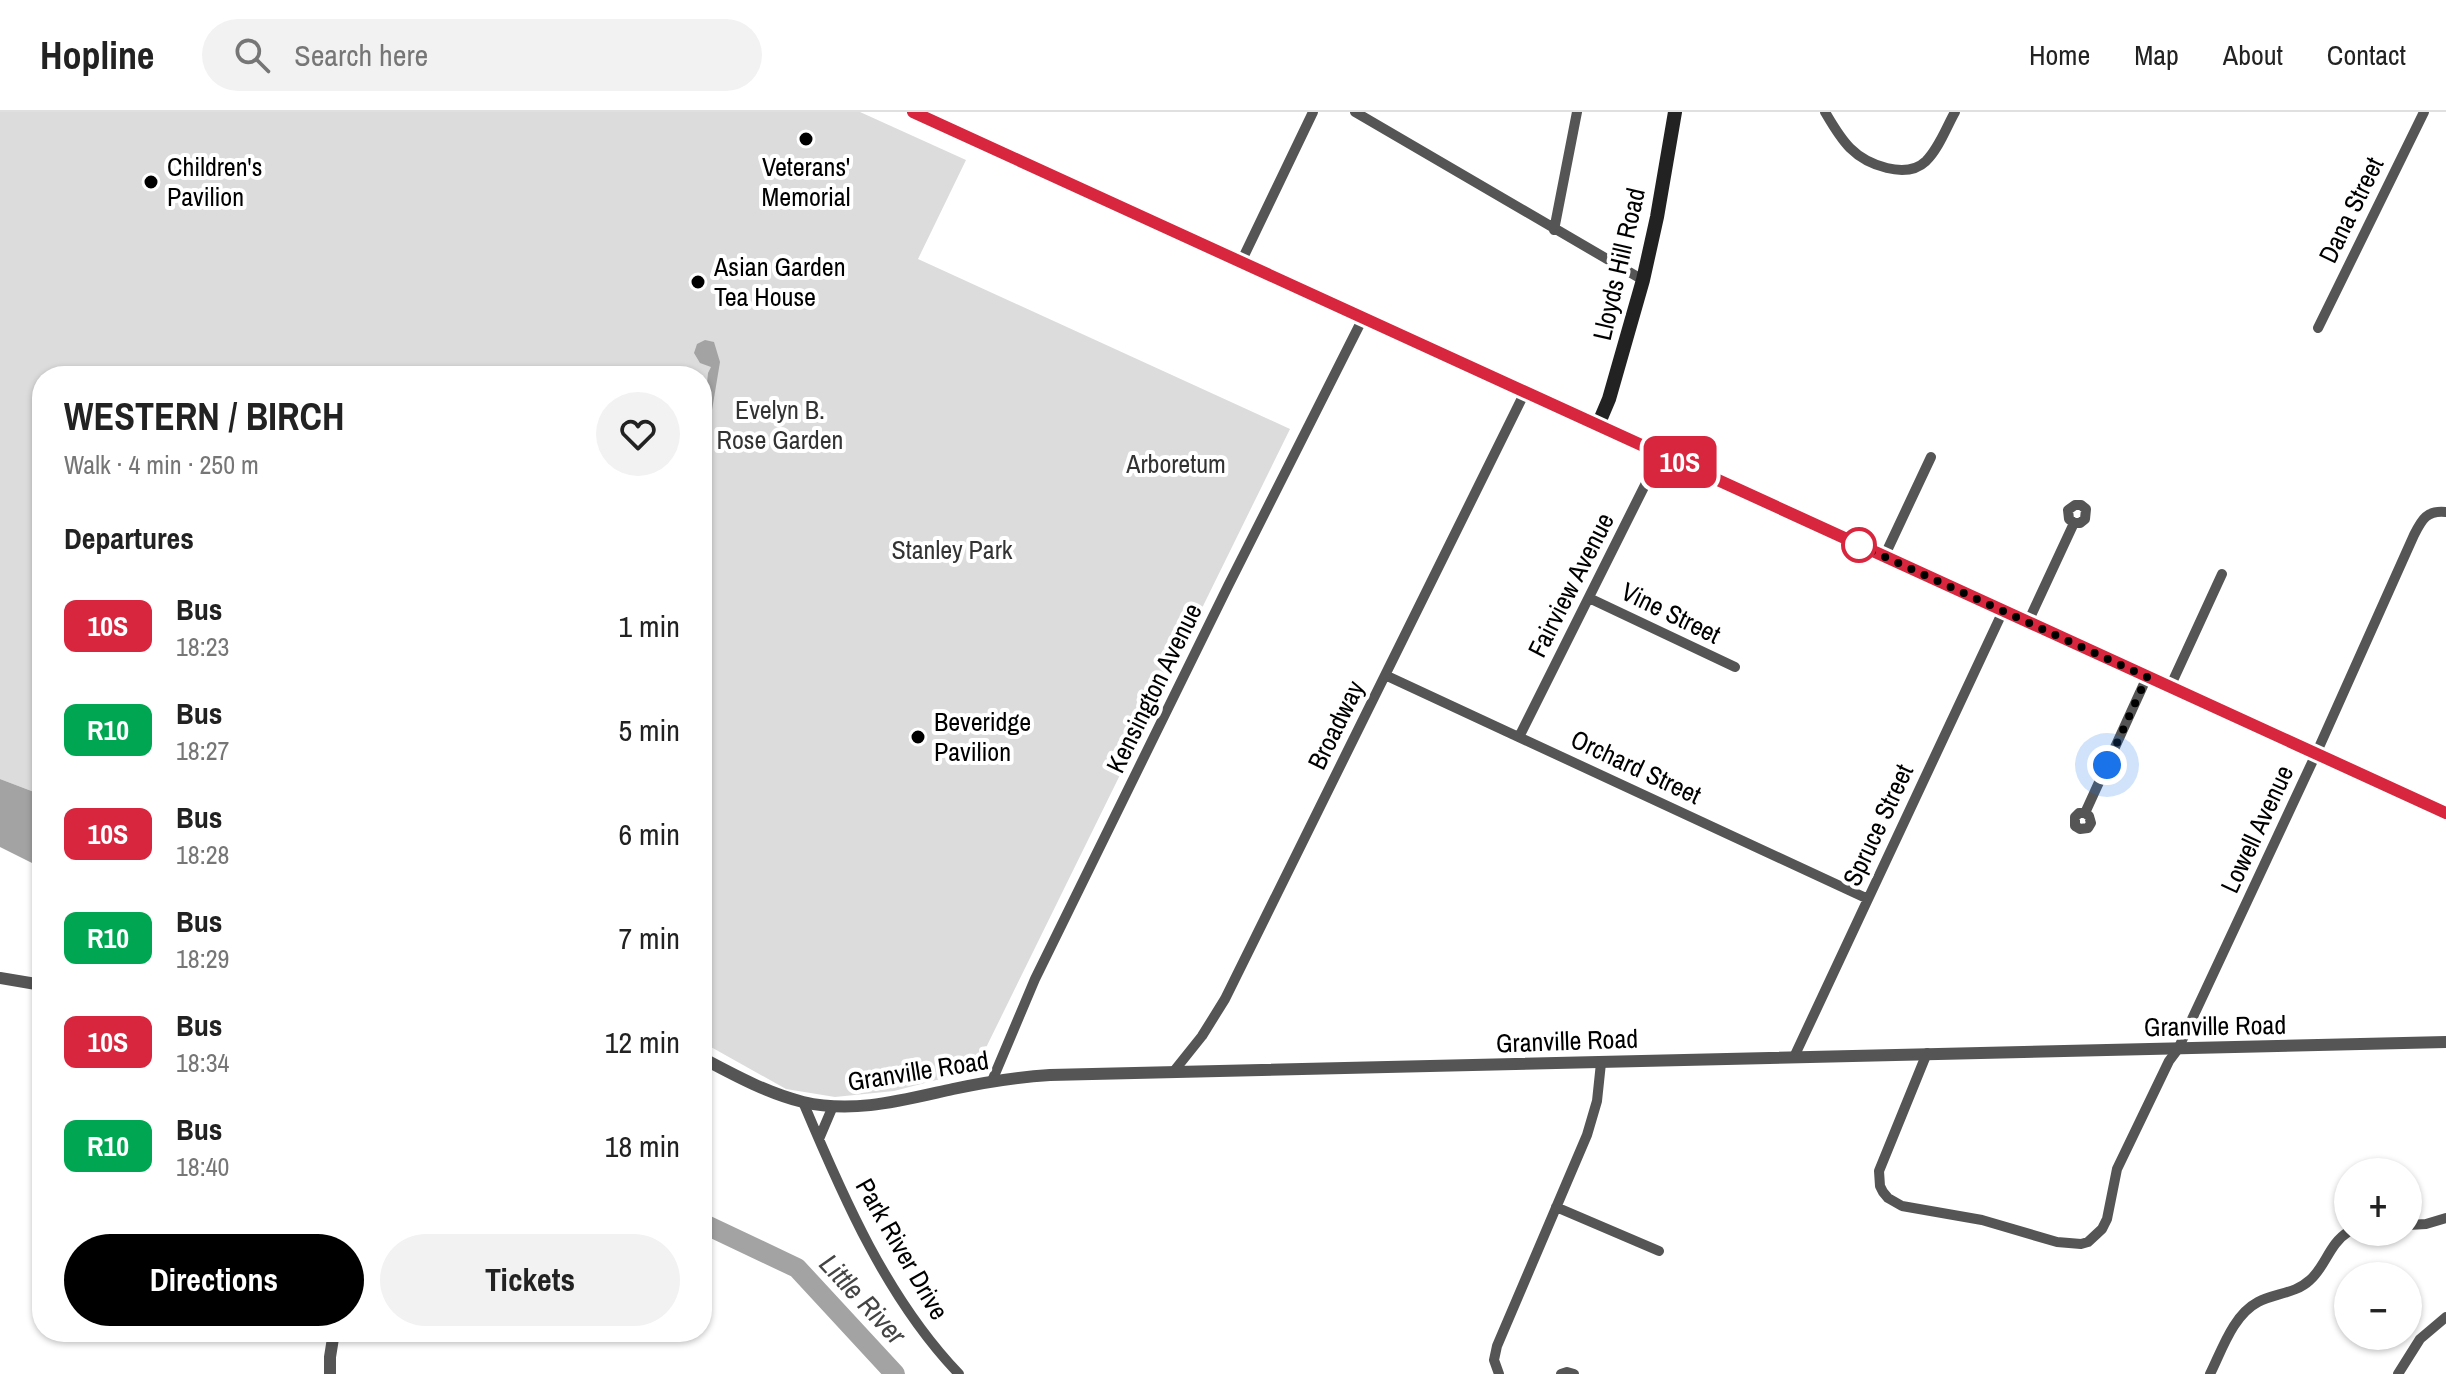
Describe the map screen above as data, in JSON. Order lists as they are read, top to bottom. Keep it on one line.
{"streets":{"main road":["Lloyds Hill Road"],"street":["Dana Street","Fairview Avenue","Vine Street","Kensington Avenue","Broadway","Orchard Street","Spruce Street","Lowell Avenue","Granville Road","Park River Drive"]},"crossings":[["Fairview Avenue","Vine Street"],["Fairview Avenue","Orchard Street"],["Kensington Avenue","Granville Road"],["Broadway","Orchard Street"],["Broadway","Granville Road"],["Orchard Street","Spruce Street"],["Spruce Street","Granville Road"],["Lowell Avenue","Granville Road"],["Granville Road","Park River Drive"]],"water":["Little River"],"parks":["Evelyn B. Rose Garden","Arboretum","Stanley Park"],"places":["Veterans' Memorial","Children's Pavilion","Asian Garden Tea House","Beveridge Pavilion"],"lines":["bus line 10S"],"page":{"header":"Hopline","search":"Search here","nav":["Home","Map","About","Contact"],"on_map":"10S","heading":[["WESTERN / BIRCH","Walk · 4 min · 250 m"],"Departures"],"list":[{"mark":"10S","name":"Bus","note":"18:23","value":"1 min"},{"mark":"R10","name":"Bus","note":"18:27","value":"5 min"},{"mark":"10S","name":"Bus","note":"18:28","value":"6 min"},{"mark":"R10","name":"Bus","note":"18:29","value":"7 min"},{"mark":"10S","name":"Bus","note":"18:34","value":"12 min"},{"mark":"R10","name":"Bus","note":"18:40","value":"18 min"}],"map_buttons":["+","−"],"buttons":["Directions","Tickets"]}}
